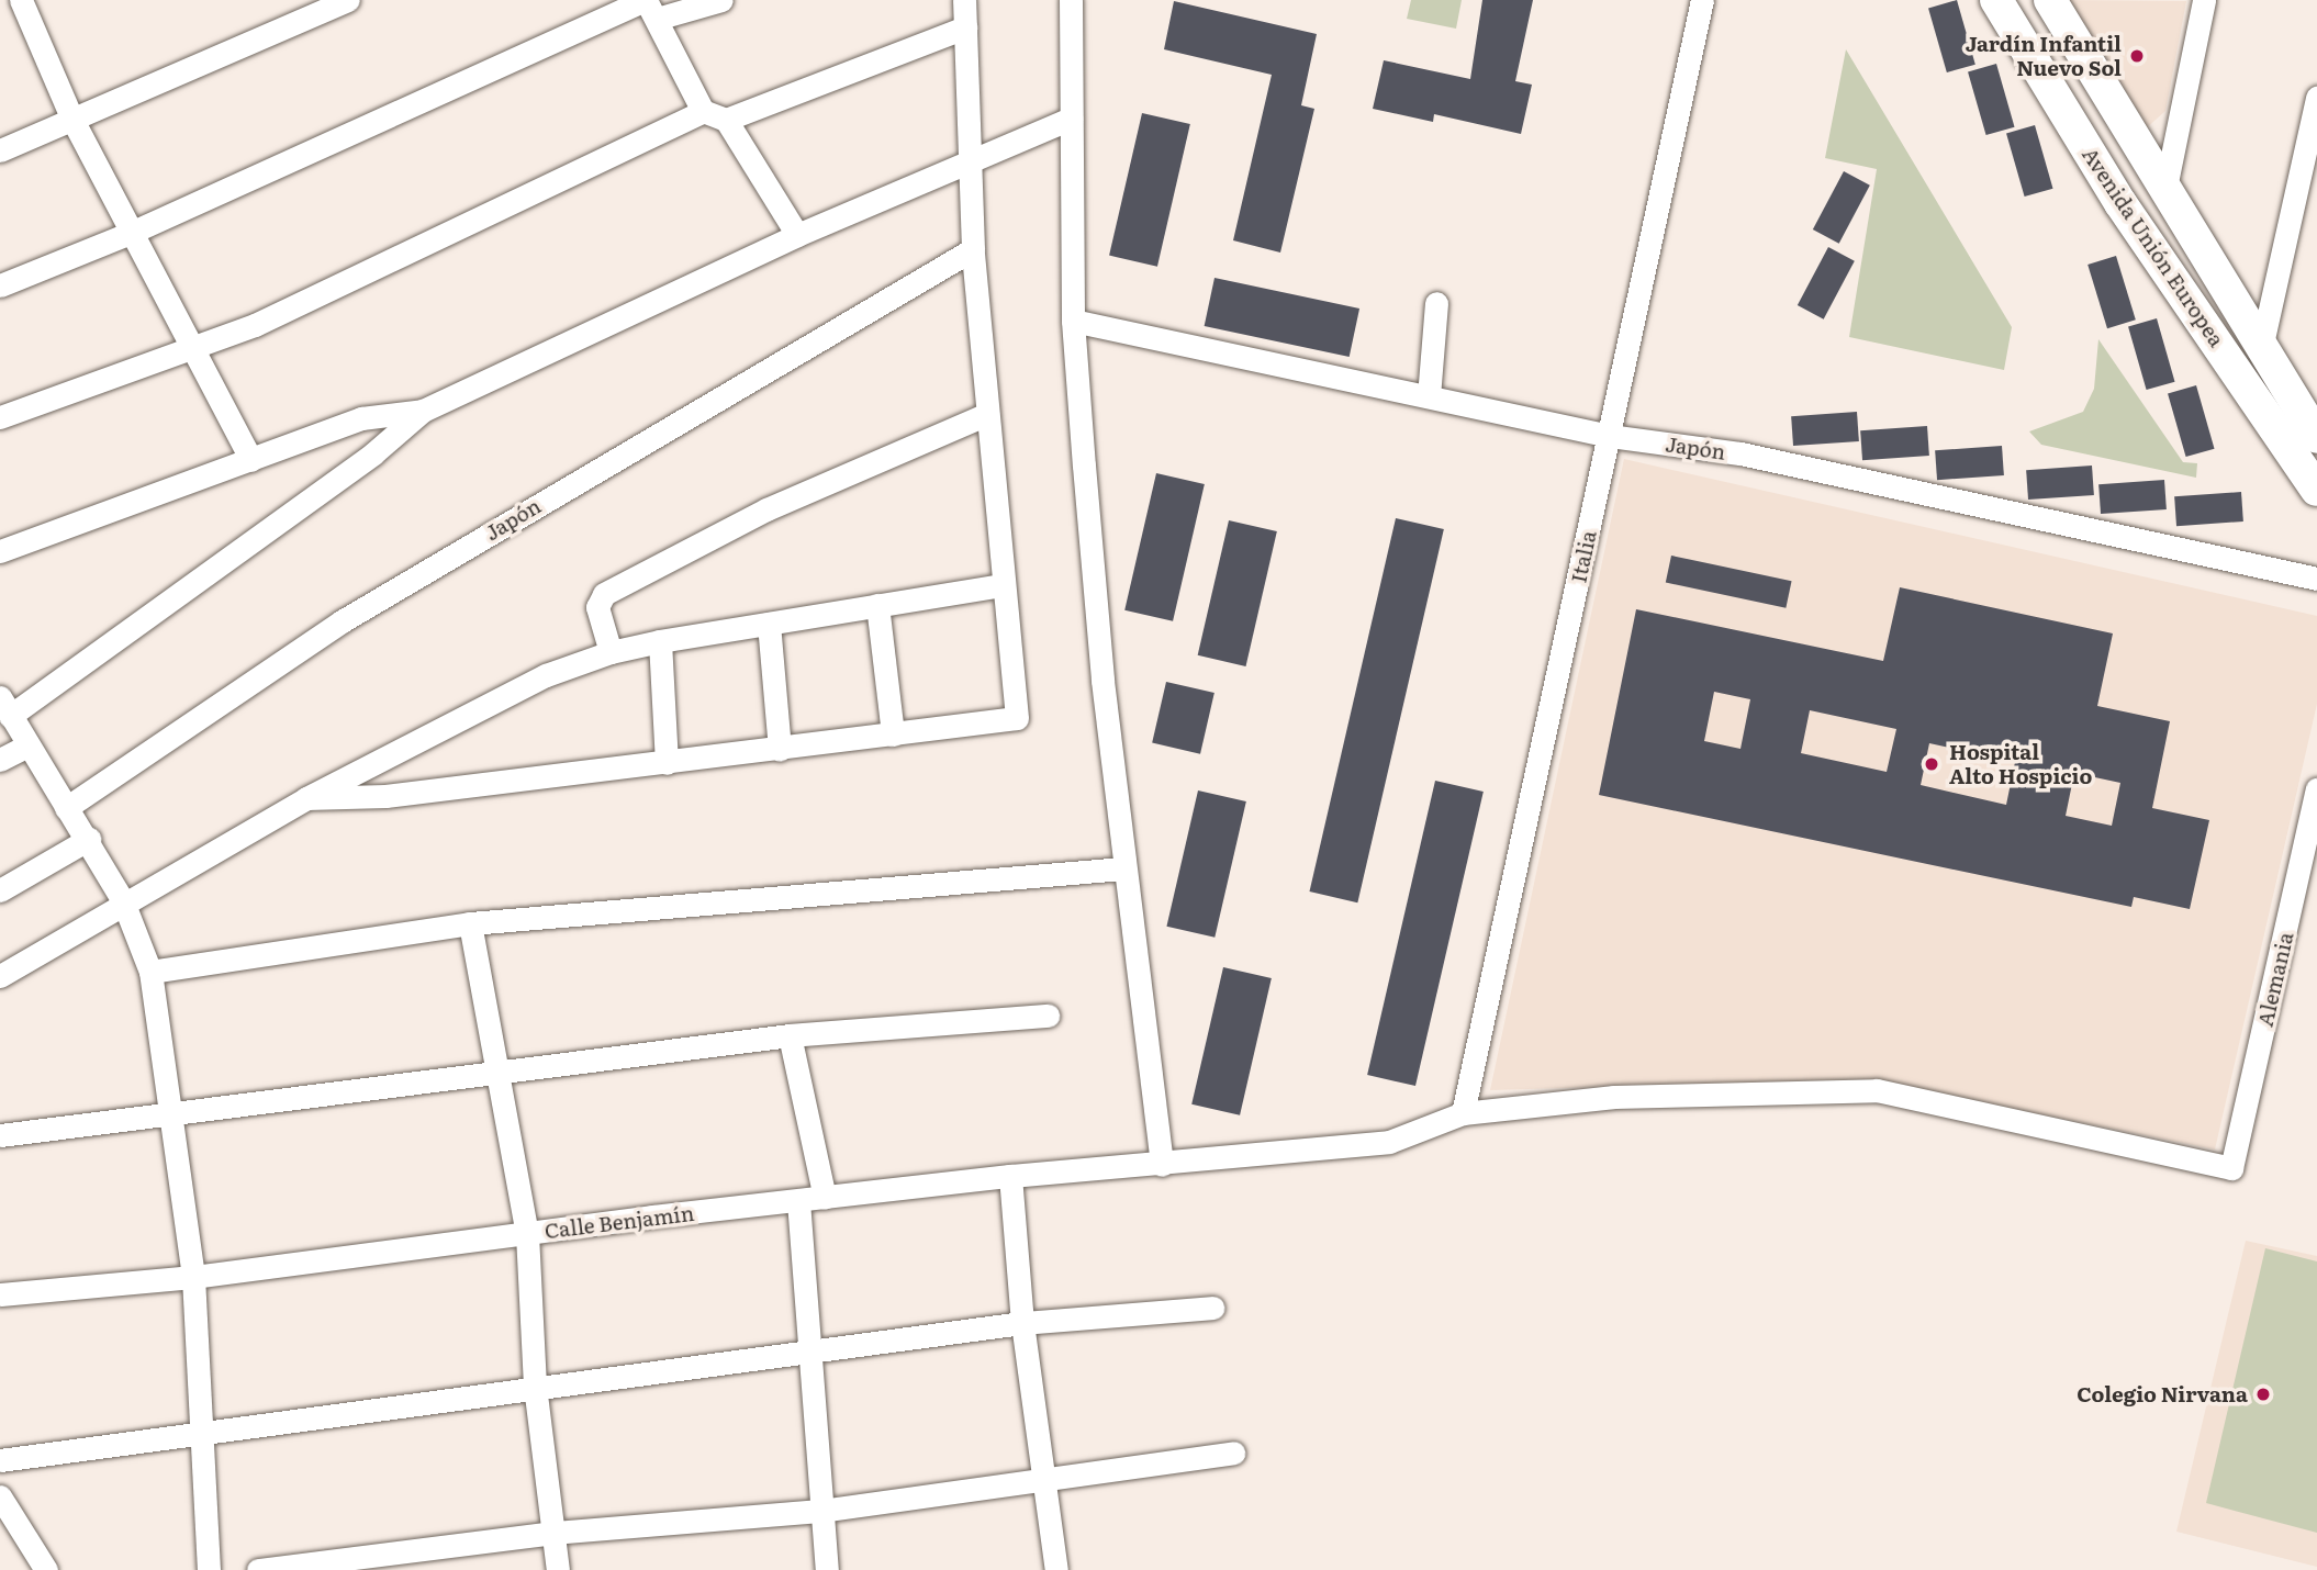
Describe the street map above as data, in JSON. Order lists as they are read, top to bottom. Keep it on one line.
{"streets":{"street":["Avenida Unión Europea","Japón","Italia","Alemania","Calle Benjamín"]},"crossings":[["Japón","Italia"],["Italia","Calle Benjamín"],["Alemania","Calle Benjamín"]],"places":["Jardín Infantil Nuevo Sol","Hospital Alto Hospicio","Colegio Nirvana"]}
